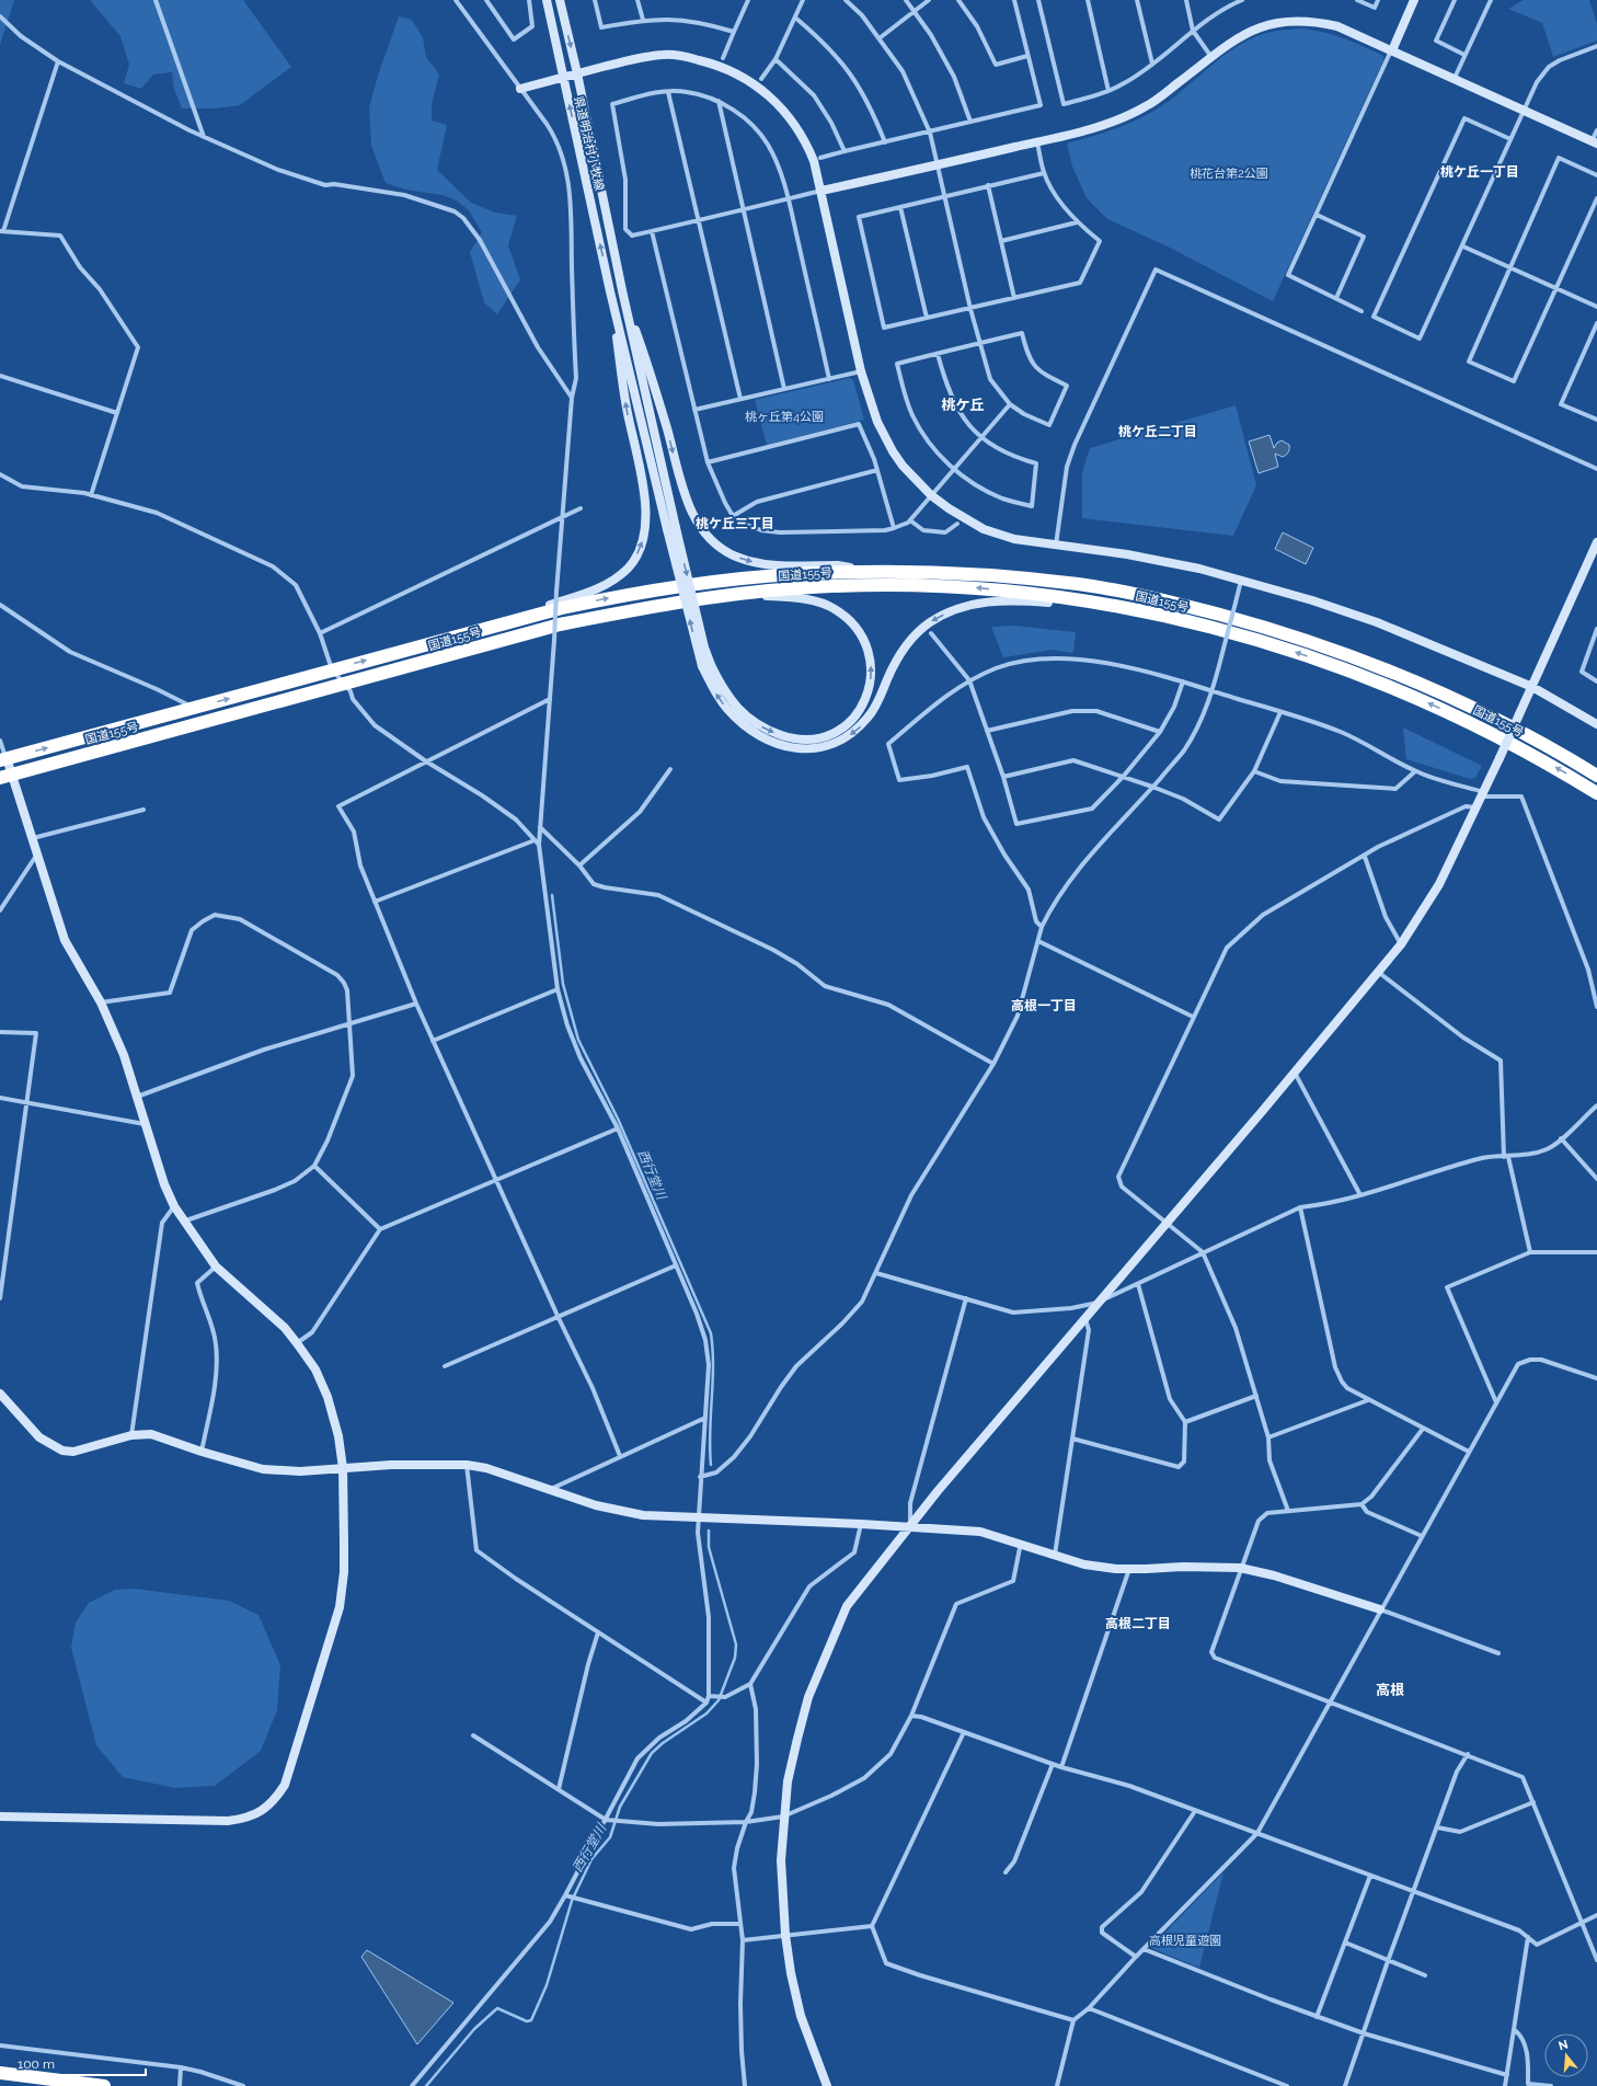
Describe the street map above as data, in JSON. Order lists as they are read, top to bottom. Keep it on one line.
{"streets":{"highway":["国道155号"],"street":["県道明治村小牧線"]},"districts":["桃ケ丘一丁目","桃ケ丘","桃ケ丘二丁目","桃ケ丘三丁目","高根一丁目","高根二丁目","高根"],"water":["西行堂川"],"parks":["桃花台第2公園","桃ヶ丘第4公園","高根児童遊園"],"scale_bar":"100 m","north":"top"}
